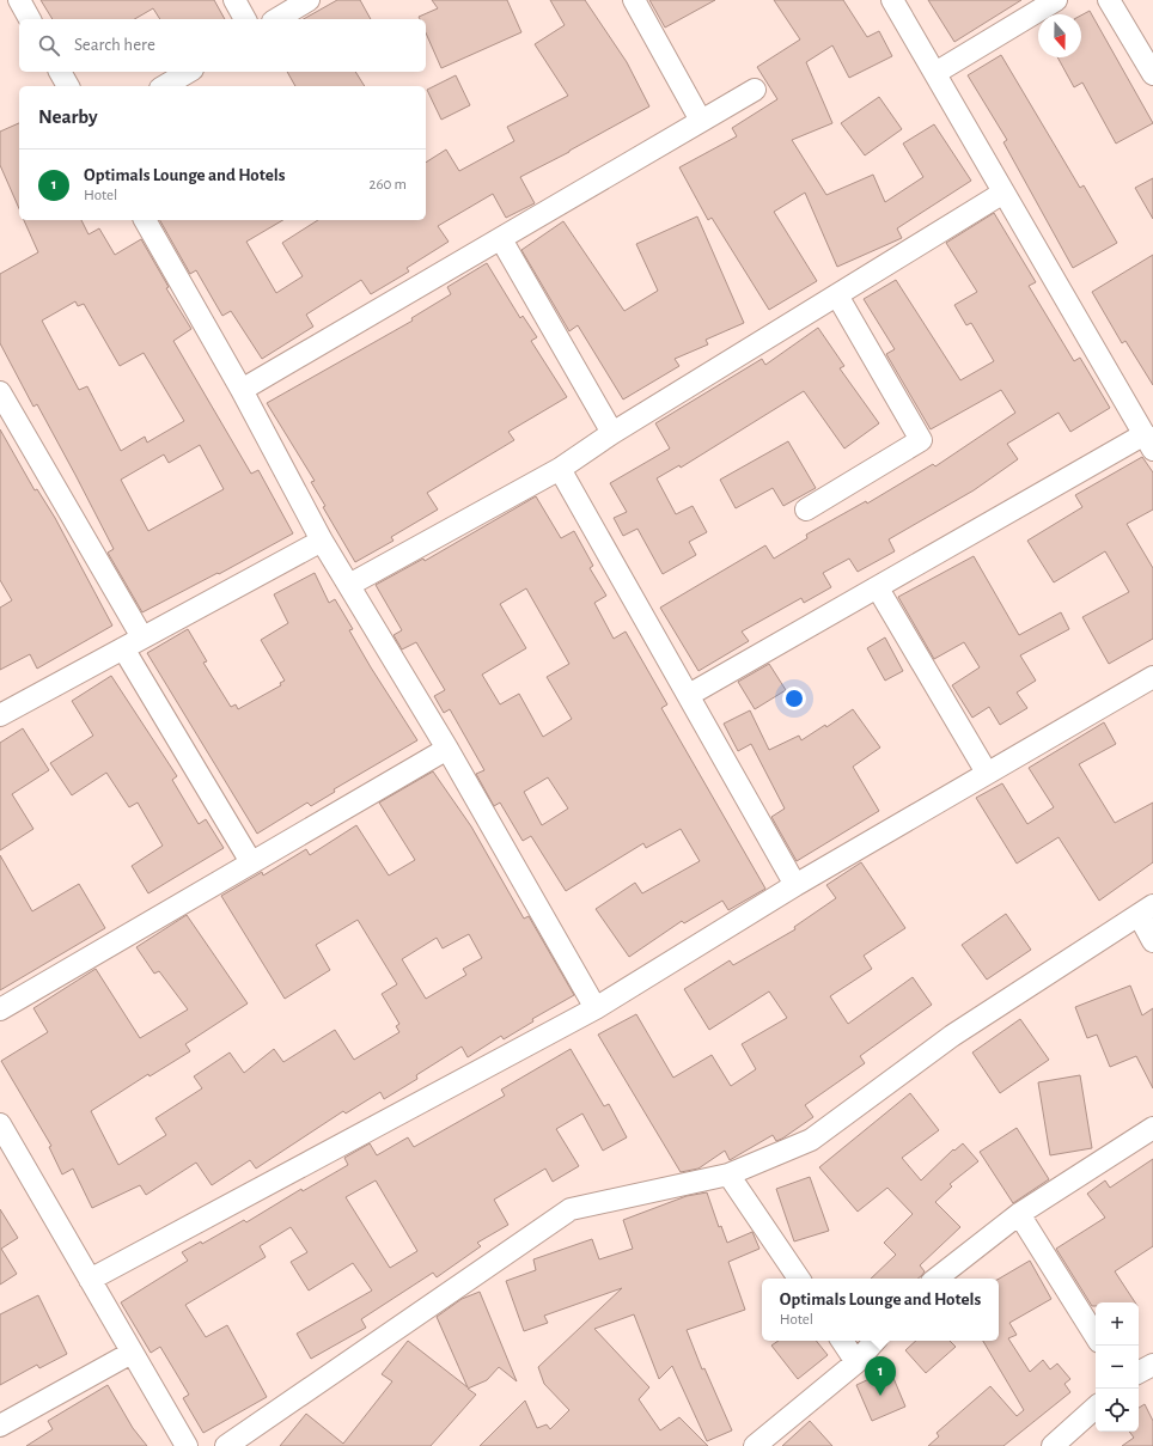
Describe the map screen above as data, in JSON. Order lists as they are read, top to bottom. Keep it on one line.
{"north":"bottom","page":{"search":"Search here","heading":"Nearby","list":[{"mark":"1","name":"Optimals Lounge and Hotels","note":"Hotel","value":"260 m"}],"popup":["Optimals Lounge and Hotels","Hotel"],"map_buttons":["+","−"],"pins":"1"}}
